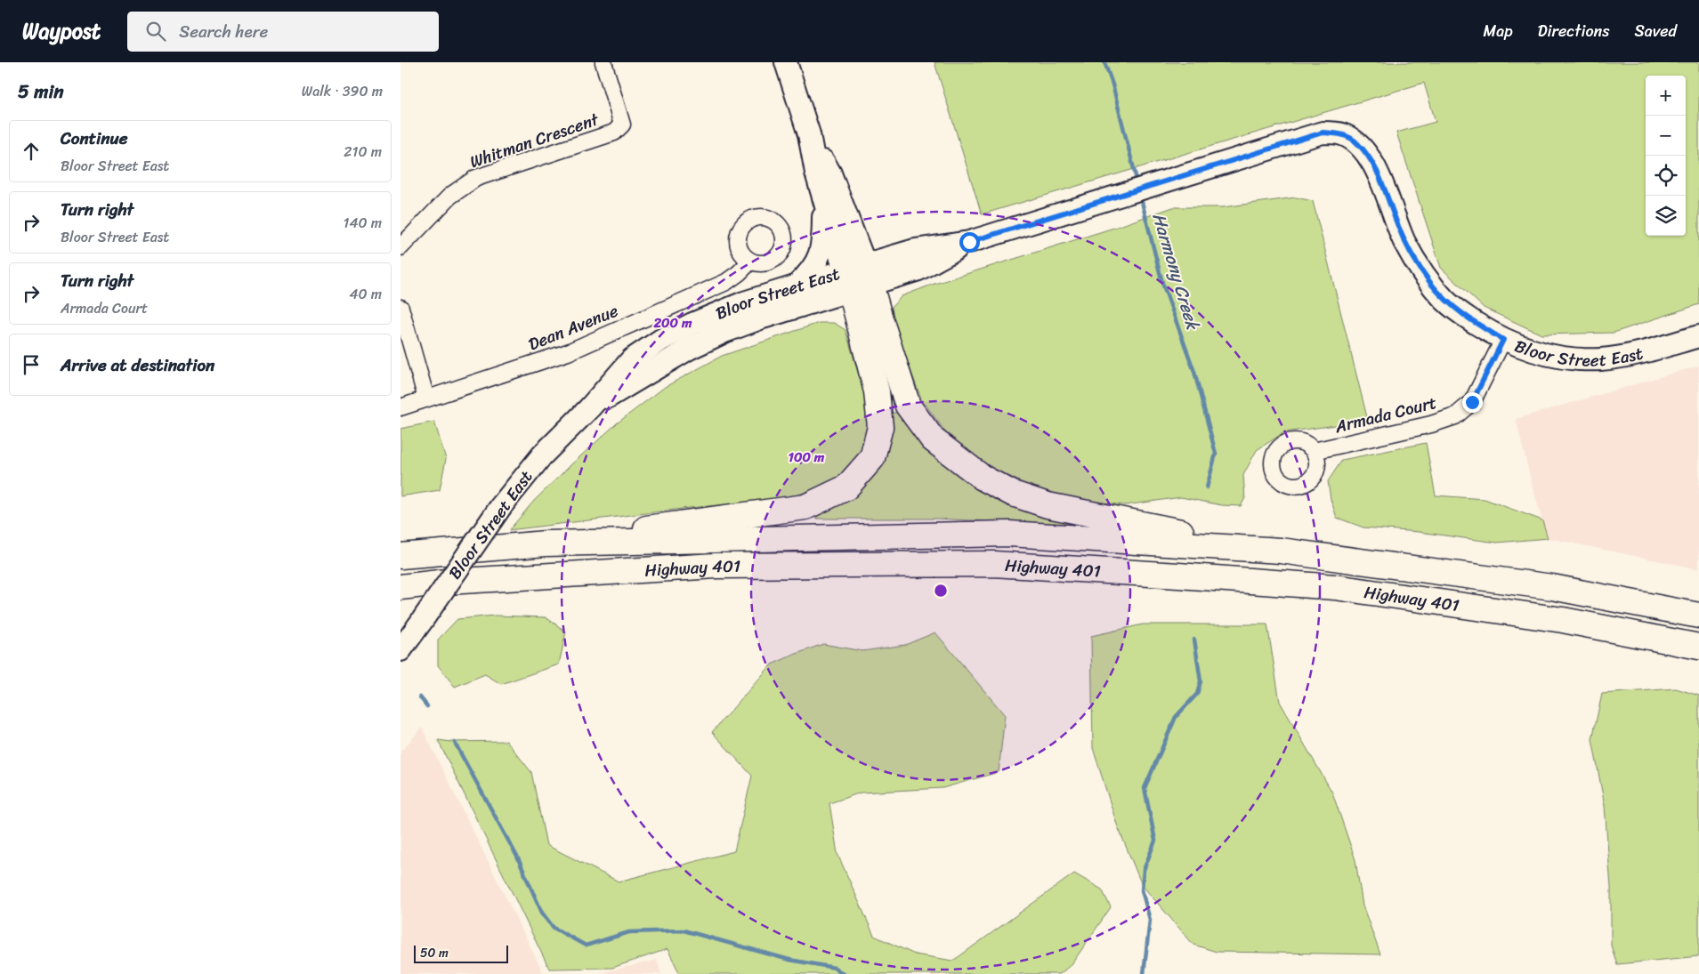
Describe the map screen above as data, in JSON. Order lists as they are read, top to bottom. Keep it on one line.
{"streets":{"highway":["Highway 401"],"main road":["Bloor Street East"],"street":["Whitman Crescent","Dean Avenue","Armada Court"]},"crossings":[["Bloor Street East","Armada Court"]],"water":["Harmony Creek"],"scale_bar":"50 m","page":{"header":"Waypost","search":"Search here","nav":["Map","Directions","Saved"],"heading":["5 min","Walk · 390 m"],"map_buttons":["+","−"],"list":[["Continue","Bloor Street East","210 m"],["Turn right","Bloor Street East","140 m"],["Turn right","Armada Court","40 m"],"Arrive at destination"],"scale":"50 m"},"rings":["200 m","100 m"]}
